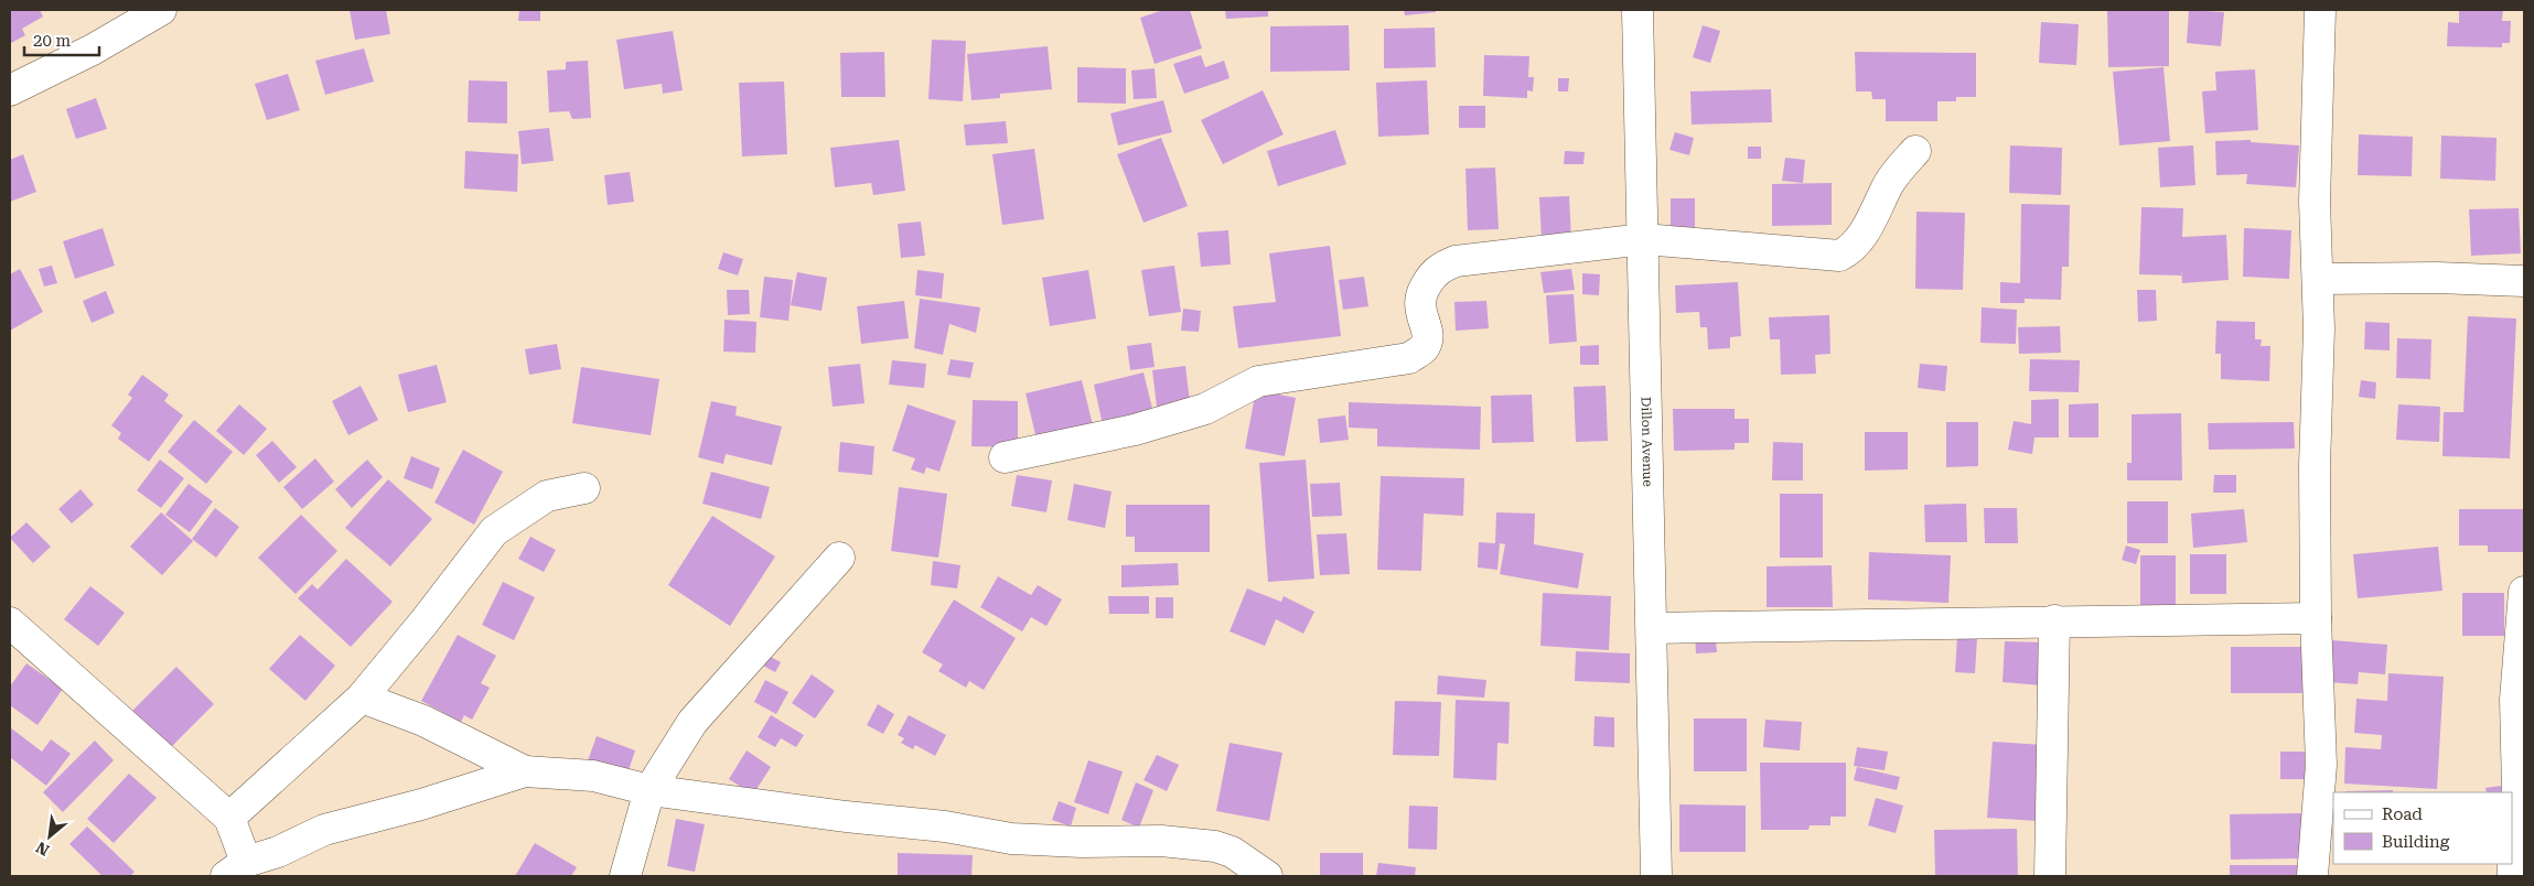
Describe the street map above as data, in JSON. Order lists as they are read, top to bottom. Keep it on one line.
{"streets":{"street":["Dillon Avenue"]},"legend":["Road","Building"],"scale_bar":"20 m","north":"bottom left"}
